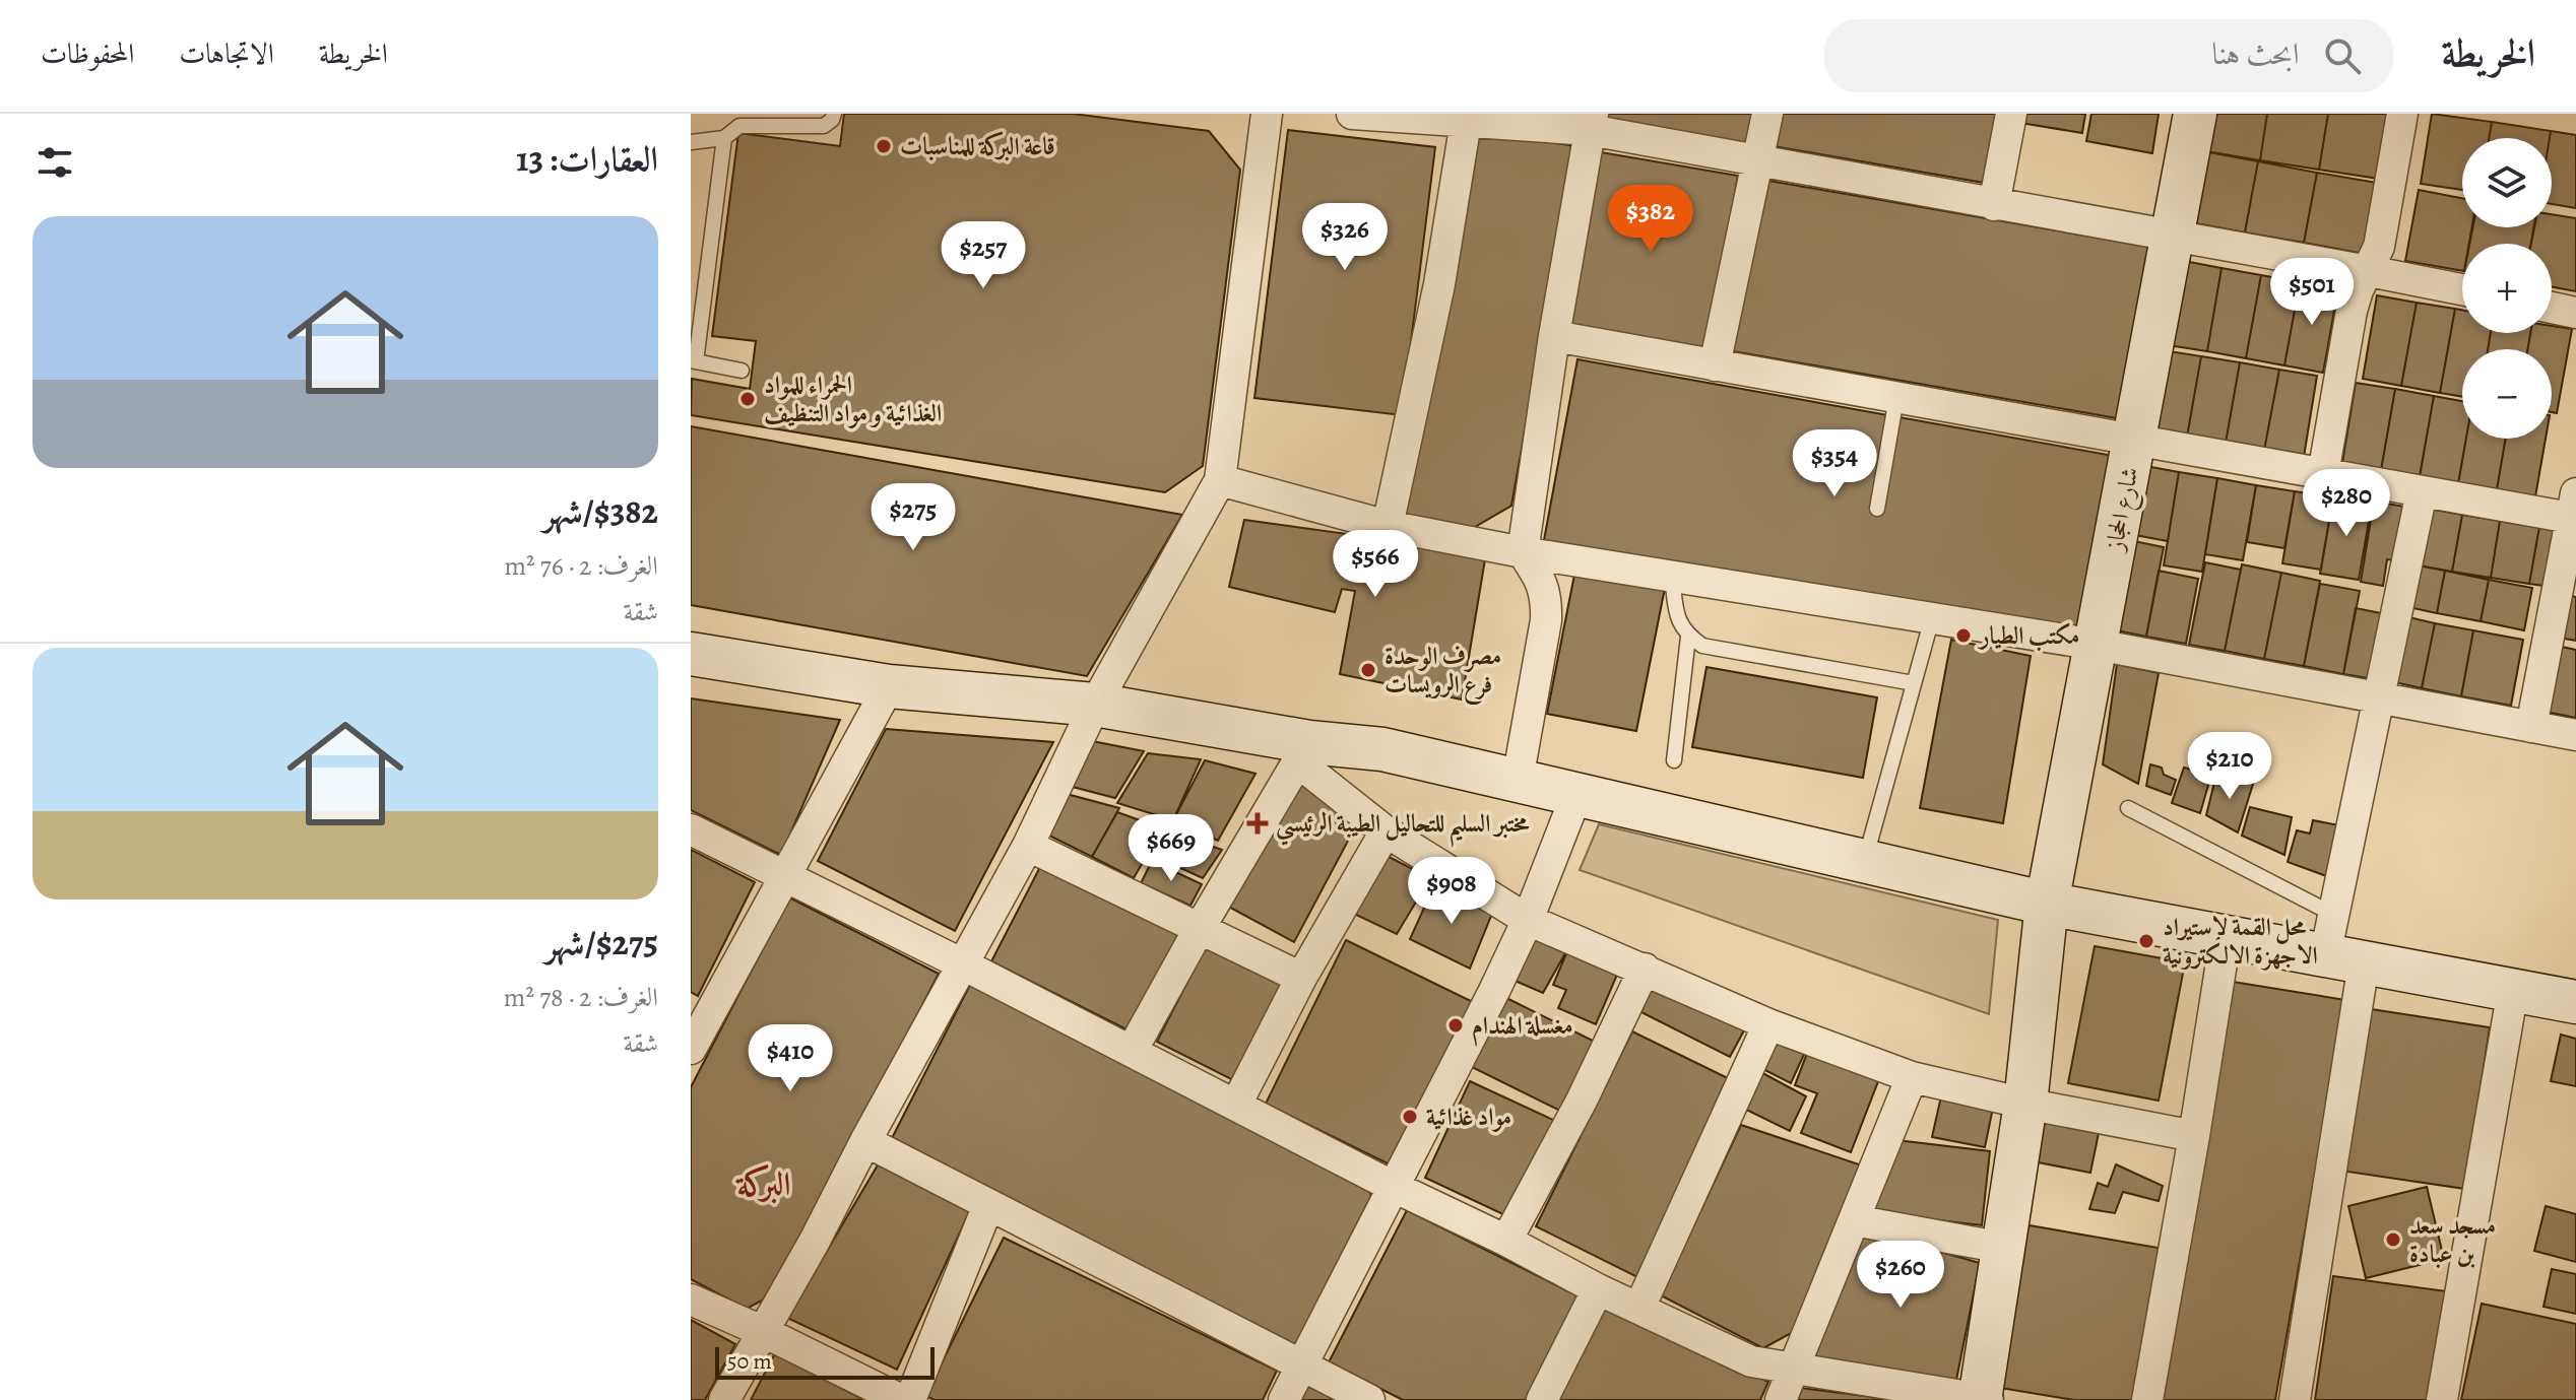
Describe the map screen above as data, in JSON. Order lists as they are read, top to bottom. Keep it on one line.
{"streets":{"street":["شارع الحجاز"]},"districts":["البركة"],"places":{"other":["قاعة البركة للمناسبات","الحمراء للمواد الغذائية و مواد التنظيف","مكتب الطيار","مصرف الوحدة فرع الرويسات","محل القمة لإستيراد الاجهزة الالكترونية","مغسلة الهندام","مواد غذائية","مسجد سعد بن عبادة"],"health":["مختبر السليم للتحاليل الطيبة الرئيسي"]},"scale_bar":"50 m","page":{"header":"الخريطة","search":"ابحث هنا","nav":["الخريطة","الاتجاهات","المحفوظات"],"heading":"العقارات: 13","map_buttons":["+","−"],"price":["$382","$326","$257","$501","$354","$280","$275","$566","$210","$669","$908","$410","$260"],"list":[{"name":"$382/شهر","note":"الغرف: 2 · 76 m² · شقة"},{"name":"$275/شهر","note":"الغرف: 2 · 78 m² · شقة"}],"scale":"50 m"}}
